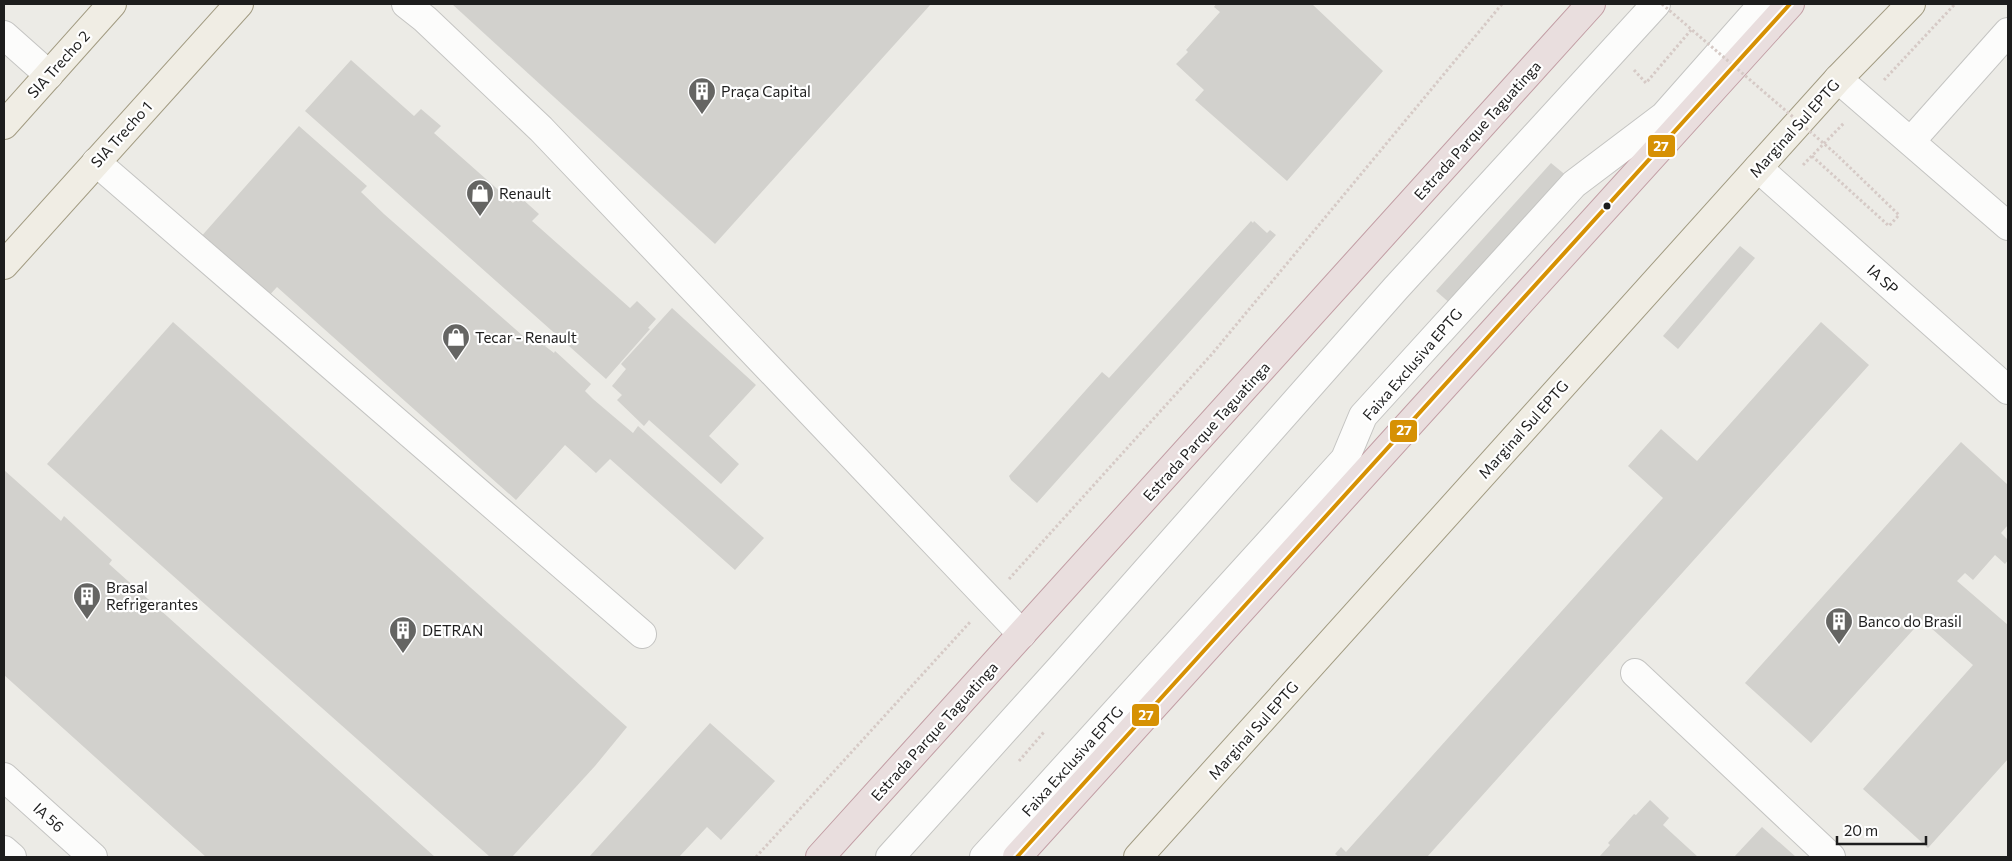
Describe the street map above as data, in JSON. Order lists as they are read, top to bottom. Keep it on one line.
{"streets":{"highway":["Estrada Parque Taguatinga"],"main road":["SIA Trecho 2","Marginal Sul EPTG","SIA Trecho 1"],"street":["IA SP","Faixa Exclusiva EPTG","IA 56"]},"crossings":[["Marginal Sul EPTG","IA SP"]],"places":{"building":["Praça Capital","Brasal Refrigerantes","Banco do Brasil","DETRAN"],"shop":["Renault","Tecar - Renault"]},"lines":["transit line 27"],"scale_bar":"20 m"}
